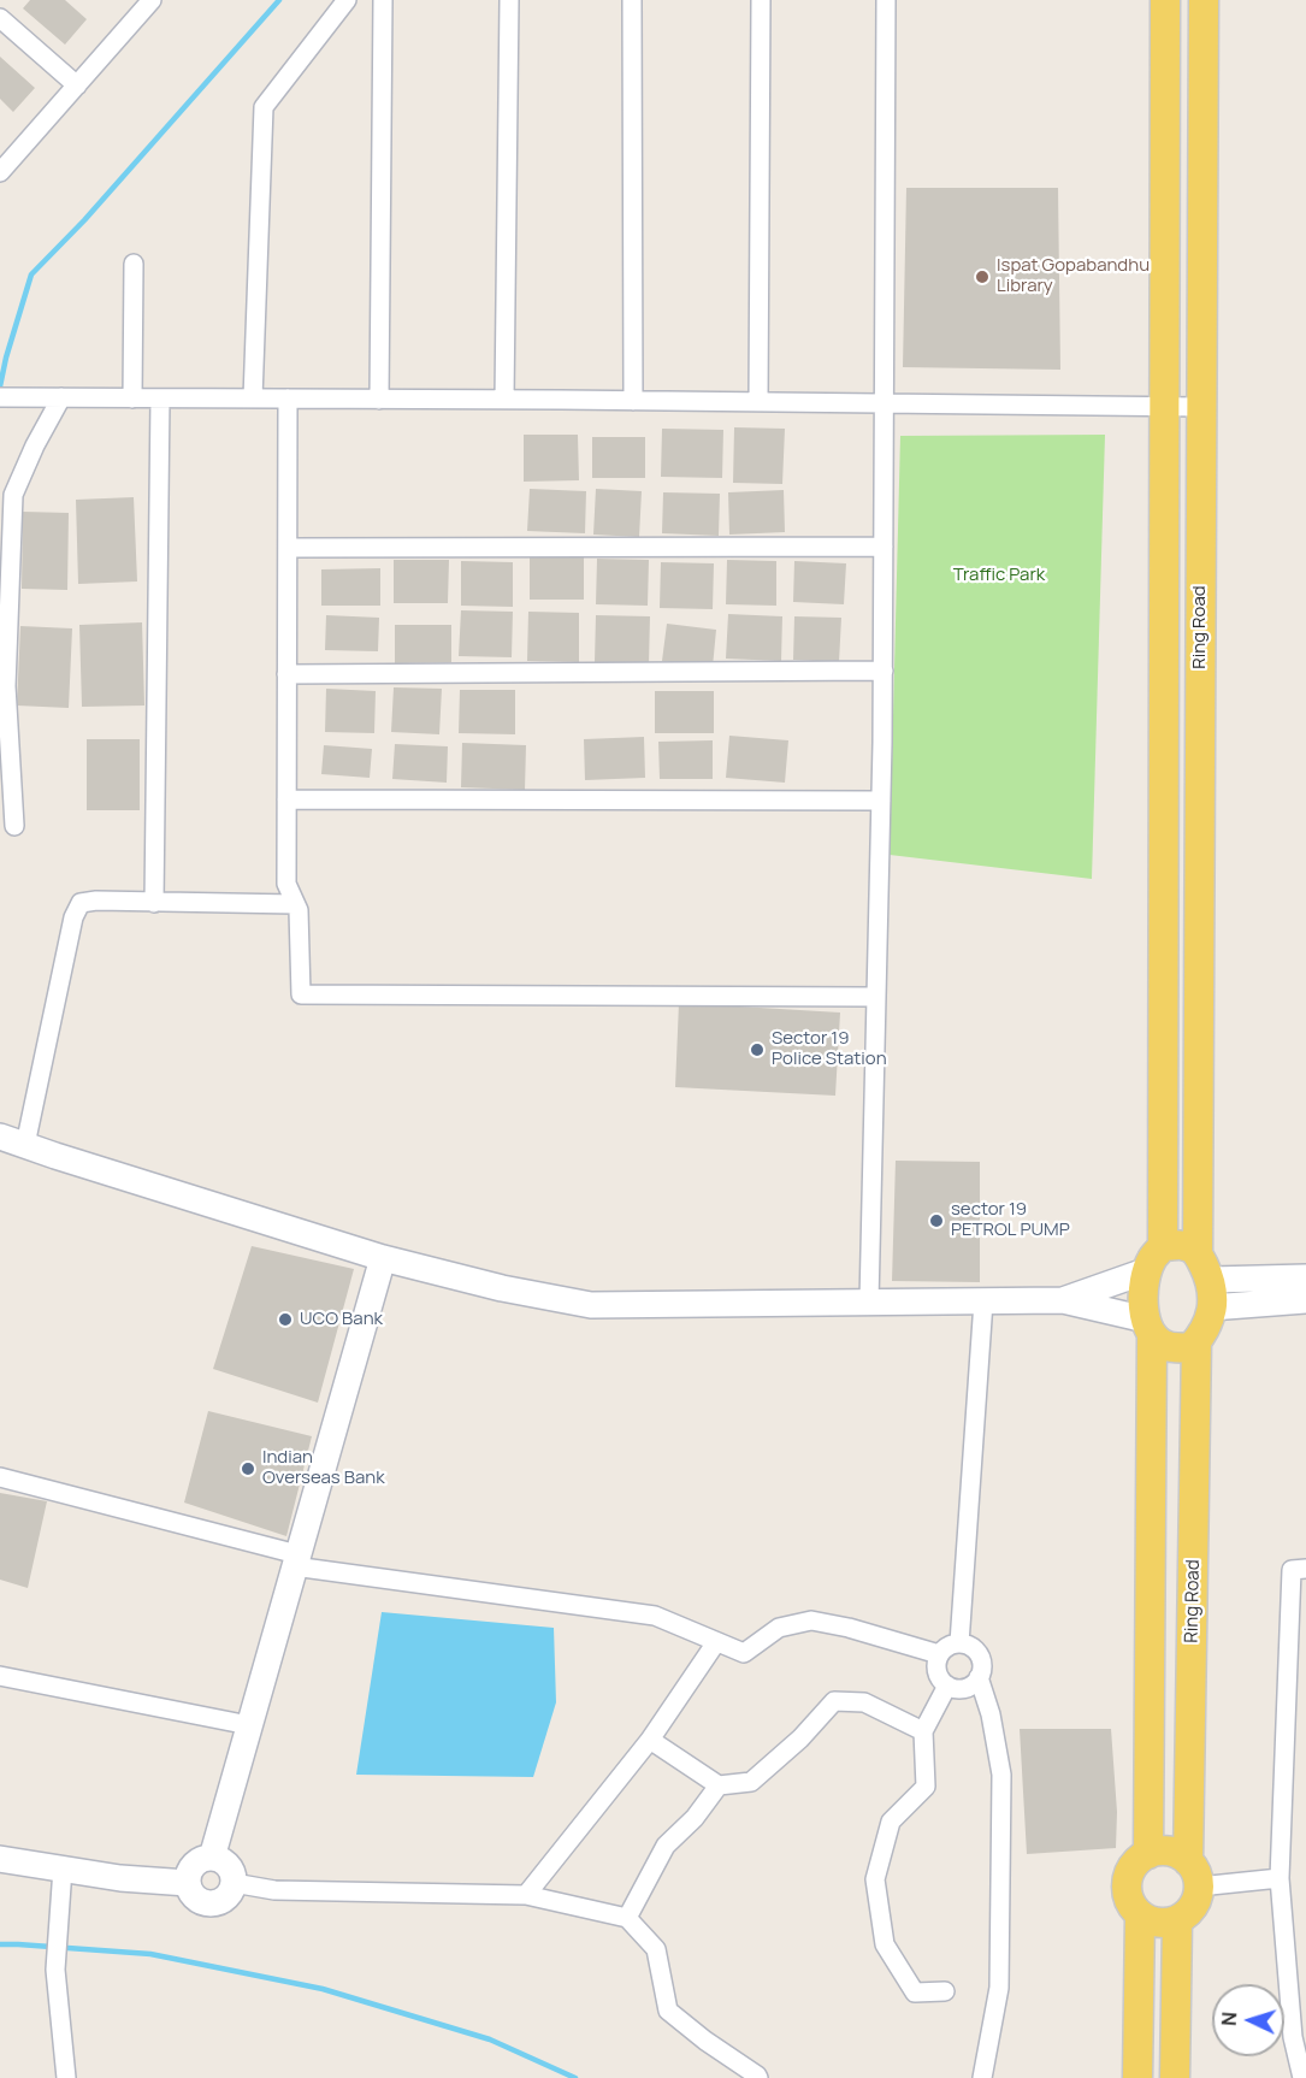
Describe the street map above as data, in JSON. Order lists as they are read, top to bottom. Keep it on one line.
{"streets":{"main road":["Ring Road"]},"parks":["Traffic Park"],"places":["Ispat Gopabandhu Library","Sector 19 Police Station","sector 19 PETROL PUMP","UCO Bank","Indian Overseas Bank"],"north":"left"}
